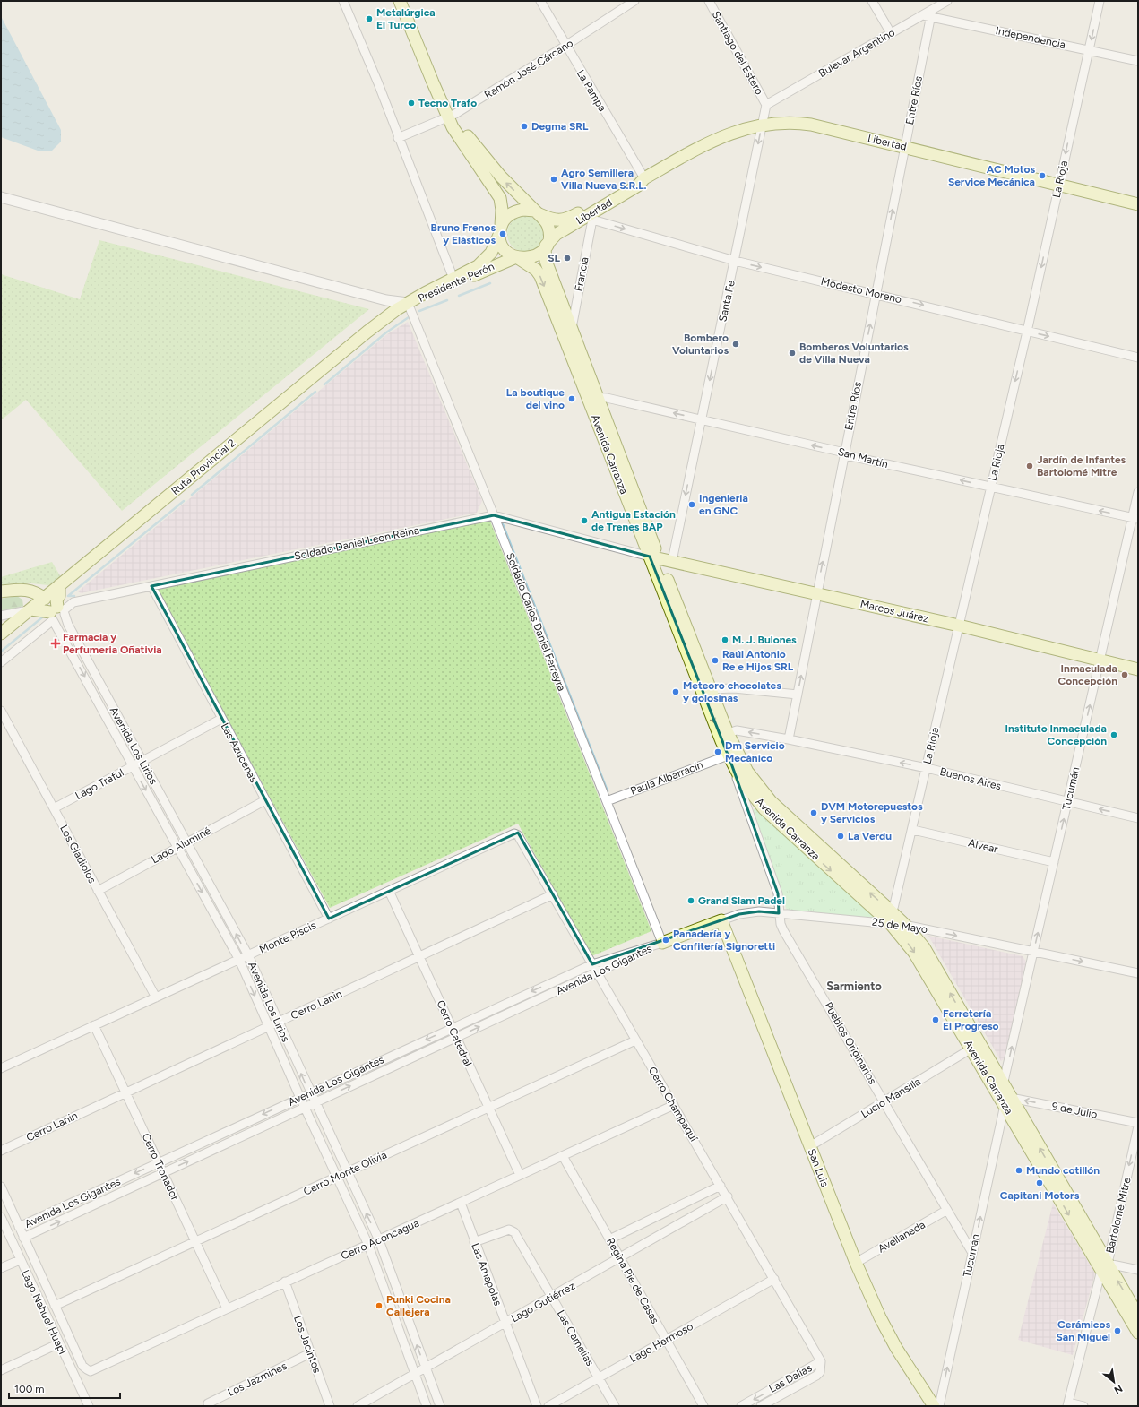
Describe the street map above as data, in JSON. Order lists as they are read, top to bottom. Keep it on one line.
{"streets":{"main road":["Libertad","Presidente Perón","Avenida Carranza","Ruta Provincial 2","Marcos Juárez","25 de Mayo","San Luis"],"street":["Independencia","Santiago del Estero","Bulevar Argentino","Ramón José Cárcano","La Pampa","Entre Ríos","La Rioja","Francia","Modesto Moreno","Santa Fe","San Martín","Soldado Daniel Leon Reina","Soldado Carlos Daniel Ferreyra","Avenida Los Lirios","Las Azucenas","Paula Albarracín","Buenos Aires","Lago Traful","Tucumán","Lago Aluminé","Alvear","Los Gladiolos","Monte Piscis","Avenida Los Gigantes","Cerro Lanin","Cerro Catedral","Pueblos Originarios","Lucio Mansilla","Cerro Champaquí","9 de Julio","Cerro Tronador","Cerro Monte Olivia","Bartolomé Mitre","Avellaneda","Cerro Aconcagua","Las Amapolas","Regina Pie de Casas","Lago Gutiérrez","Lago Nahuel Huapi","Las Camelias","Lago Hermoso","Los Jacintos","Las Dalias","Los Jazmines"]},"crossings":[["Independencia","Bulevar Argentino"],["Independencia","Entre Ríos"],["Independencia","La Rioja"],["Santiago del Estero","Bulevar Argentino"],["Santiago del Estero","Santa Fe"],["Bulevar Argentino","Entre Ríos"],["Bulevar Argentino","Santa Fe"],["Ramón José Cárcano","La Pampa"],["La Pampa","Libertad"],["Entre Ríos","Libertad"],["Entre Ríos","Modesto Moreno"],["Entre Ríos","San Martín"],["Entre Ríos","Marcos Juárez"],["Entre Ríos","Buenos Aires"],["Libertad","La Rioja"],["Libertad","Francia"],["Libertad","Presidente Perón"],["Libertad","Modesto Moreno"],["Libertad","Santa Fe"],["Libertad","Avenida Carranza"],["La Rioja","Modesto Moreno"],["La Rioja","Avenida Carranza"],["La Rioja","San Martín"],["La Rioja","Marcos Juárez"],["La Rioja","Buenos Aires"],["La Rioja","Alvear"],["La Rioja","25 de Mayo"],["Francia","Modesto Moreno"],["Francia","Avenida Carranza"],["Presidente Perón","Avenida Carranza"],["Presidente Perón","Ruta Provincial 2"],["Presidente Perón","Soldado Carlos Daniel Ferreyra"],["Modesto Moreno","Santa Fe"],["Santa Fe","San Martín"],["Santa Fe","Marcos Juárez"],["Avenida Carranza","San Martín"],["Avenida Carranza","Soldado Daniel Leon Reina"],["Avenida Carranza","Marcos Juárez"],["Avenida Carranza","Paula Albarracín"],["Avenida Carranza","Buenos Aires"],["Avenida Carranza","Tucumán"],["Avenida Carranza","25 de Mayo"],["Avenida Carranza","Pueblos Originarios"],["Avenida Carranza","Lucio Mansilla"],["Avenida Carranza","9 de Julio"],["Avenida Carranza","Bartolomé Mitre"],["San Martín","Tucumán"],["Ruta Provincial 2","Soldado Carlos Daniel Ferreyra"],["Soldado Daniel Leon Reina","Marcos Juárez"],["Soldado Daniel Leon Reina","Soldado Carlos Daniel Ferreyra"],["Soldado Daniel Leon Reina","Avenida Los Lirios"],["Soldado Daniel Leon Reina","Las Azucenas"],["Marcos Juárez","Tucumán"],["Soldado Carlos Daniel Ferreyra","Paula Albarracín"],["Soldado Carlos Daniel Ferreyra","25 de Mayo"],["Soldado Carlos Daniel Ferreyra","Avenida Los Gigantes"],["Avenida Los Lirios","Lago Traful"],["Avenida Los Lirios","Lago Aluminé"],["Avenida Los Lirios","Monte Piscis"],["Avenida Los Lirios","Avenida Los Gigantes"],["Avenida Los Lirios","Cerro Lanin"],["Avenida Los Lirios","Cerro Monte Olivia"],["Avenida Los Lirios","Cerro Aconcagua"],["Avenida Los Lirios","Lago Gutiérrez"],["Las Azucenas","Lago Traful"],["Las Azucenas","Lago Aluminé"],["Las Azucenas","Monte Piscis"],["Paula Albarracín","Pueblos Originarios"],["Buenos Aires","Tucumán"],["Lago Traful","Los Gladiolos"],["Tucumán","Alvear"],["Tucumán","25 de Mayo"],["Tucumán","Pueblos Originarios"],["Tucumán","9 de Julio"],["Lago Aluminé","Los Gladiolos"],["Los Gladiolos","Monte Piscis"],["25 de Mayo","Avenida Los Gigantes"],["25 de Mayo","Pueblos Originarios"],["25 de Mayo","San Luis"],["Monte Piscis","Cerro Catedral"],["Monte Piscis","Cerro Champaquí"],["Monte Piscis","Cerro Tronador"],["Avenida Los Gigantes","Cerro Catedral"],["Avenida Los Gigantes","Cerro Champaquí"],["Avenida Los Gigantes","Cerro Tronador"],["Avenida Los Gigantes","Lago Nahuel Huapi"],["Cerro Lanin","Cerro Catedral"],["Cerro Lanin","Cerro Champaquí"],["Cerro Lanin","Cerro Tronador"],["Cerro Catedral","Cerro Monte Olivia"],["Cerro Catedral","Cerro Aconcagua"],["Pueblos Originarios","Lucio Mansilla"],["Pueblos Originarios","Avellaneda"],["Lucio Mansilla","San Luis"],["Cerro Champaquí","Cerro Monte Olivia"],["Cerro Champaquí","Cerro Aconcagua"],["Cerro Champaquí","Lago Gutiérrez"],["Cerro Champaquí","Lago Hermoso"],["Cerro Champaquí","Las Dalias"],["Cerro Tronador","Cerro Monte Olivia"],["Cerro Tronador","Cerro Aconcagua"],["San Luis","Avellaneda"],["Cerro Monte Olivia","Lago Nahuel Huapi"],["Cerro Aconcagua","Las Amapolas"],["Cerro Aconcagua","Regina Pie de Casas"],["Cerro Aconcagua","Lago Nahuel Huapi"],["Cerro Aconcagua","Los Jacintos"],["Las Amapolas","Lago Gutiérrez"],["Las Amapolas","Las Camelias"],["Regina Pie de Casas","Lago Gutiérrez"],["Regina Pie de Casas","Lago Hermoso"],["Lago Gutiérrez","Las Camelias"],["Las Camelias","Lago Hermoso"],["Los Jacintos","Los Jazmines"]],"one_way":["Entre Ríos","La Rioja","Modesto Moreno","Santa Fe","San Martín","Tucumán","25 de Mayo","9 de Julio","Bartolomé Mitre"],"districts":["Sarmiento"],"places":{"other":["Metalúrgica El Turco","Tecno Trafo","Degma SRL","AC Motos Service Mecánica","Agro Semillera Villa Nueva S.R.L.","Bruno Frenos y Elásticos","SL","Bombero Voluntarios","Bomberos Voluntarios de Villa Nueva","La boutique del vino","Jardín de Infantes Bartolomé Mitre","Ingenieria en GNC","Antigua Estación de Trenes BAP","M. J. Bulones","Raúl Antonio Re e Hijos SRL","Inmaculada Concepción","Meteoro chocolates y golosinas","Instituto Inmaculada Concepción","Dm Servicio Mecánico","DVM Motorepuestos y Servicios","La Verdu","Grand Slam Padel","Panadería y Confitería Signoretti","Ferretería El Progreso","Mundo cotillón","Capitani Motors","Punki Cocina Callejera","Cerámicos San Miguel"],"health":["Farmacia y Perfumeria Oñativia"]},"scale_bar":"100 m","north":"bottom right"}
